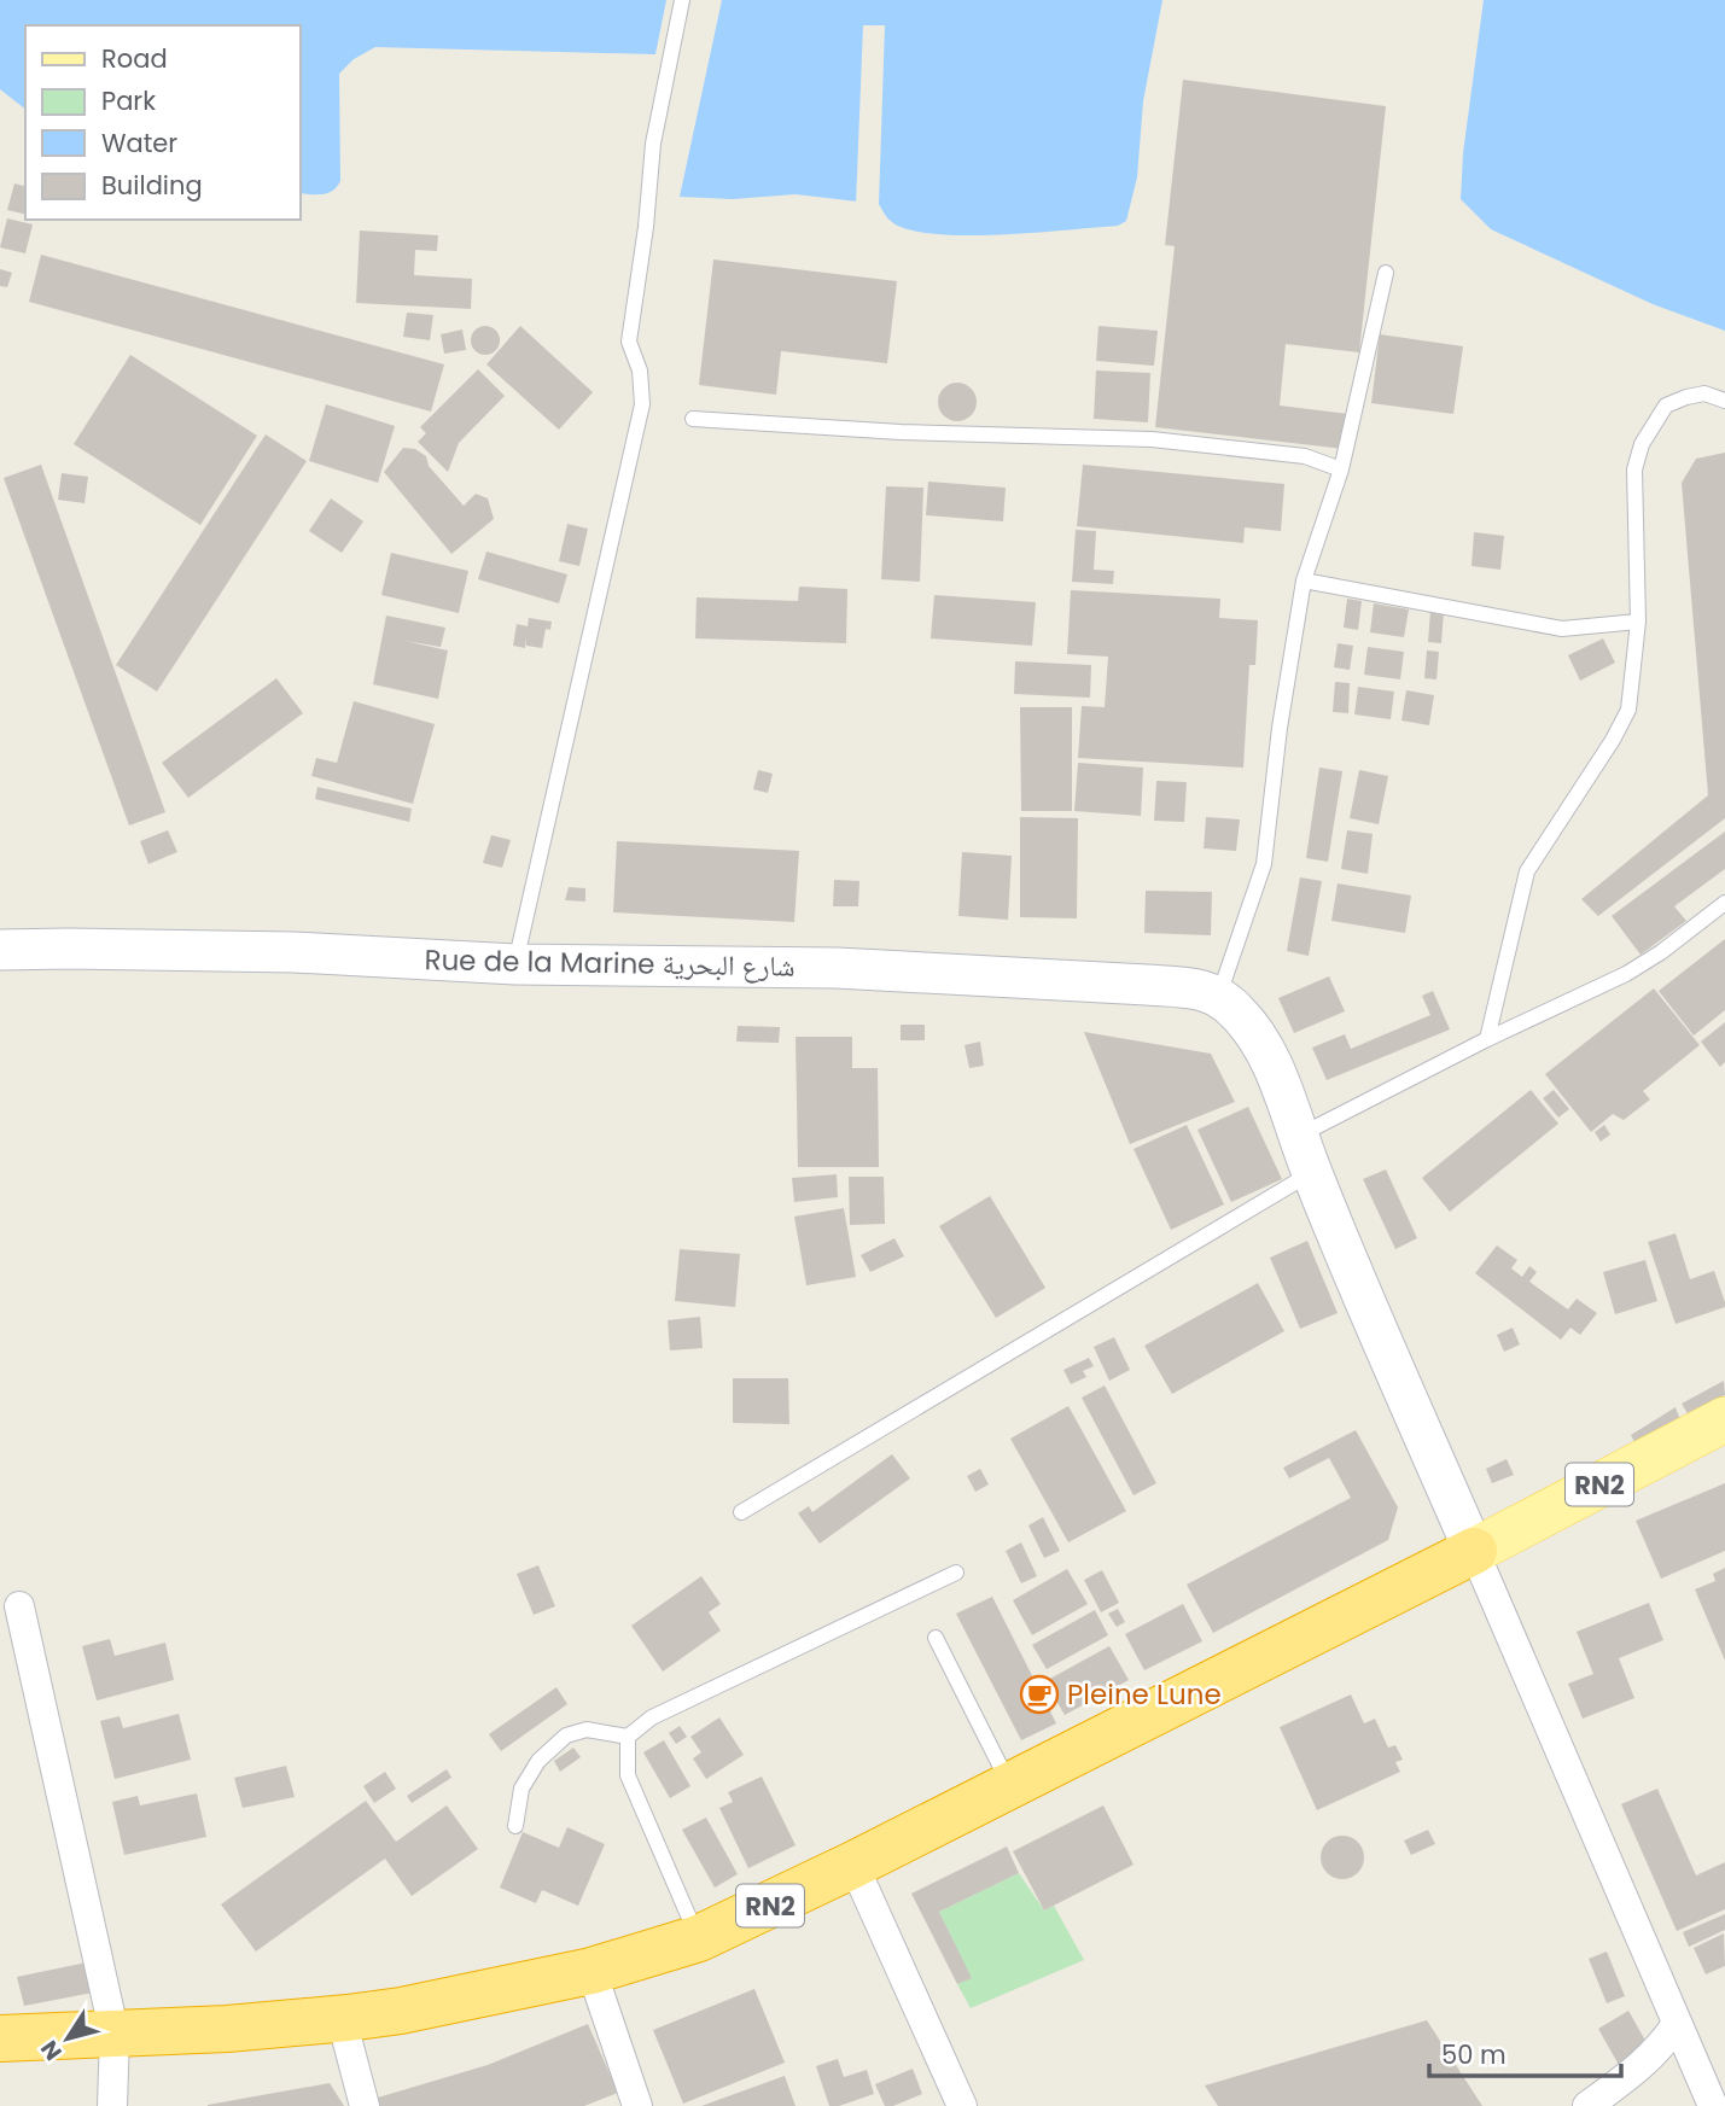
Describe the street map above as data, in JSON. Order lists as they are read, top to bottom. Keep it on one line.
{"streets":{"highway":["RN2"],"street":["Rue de la Marine شارع البحرية"]},"places":{"cafe":["Pleine Lune"]},"legend":["Road","Park","Water","Building"],"scale_bar":"50 m","north":"bottom left"}
